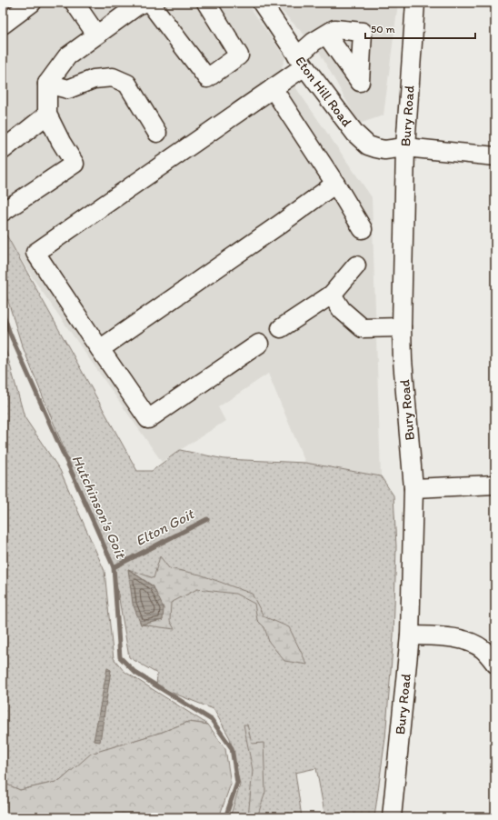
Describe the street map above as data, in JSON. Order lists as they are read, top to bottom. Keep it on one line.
{"streets":{"street":["Eton Hill Road","Bury Road"]},"crossings":[["Eton Hill Road","Bury Road"]],"water":["Hutchinson's Goit","Elton Goit"],"scale_bar":"50 m"}
